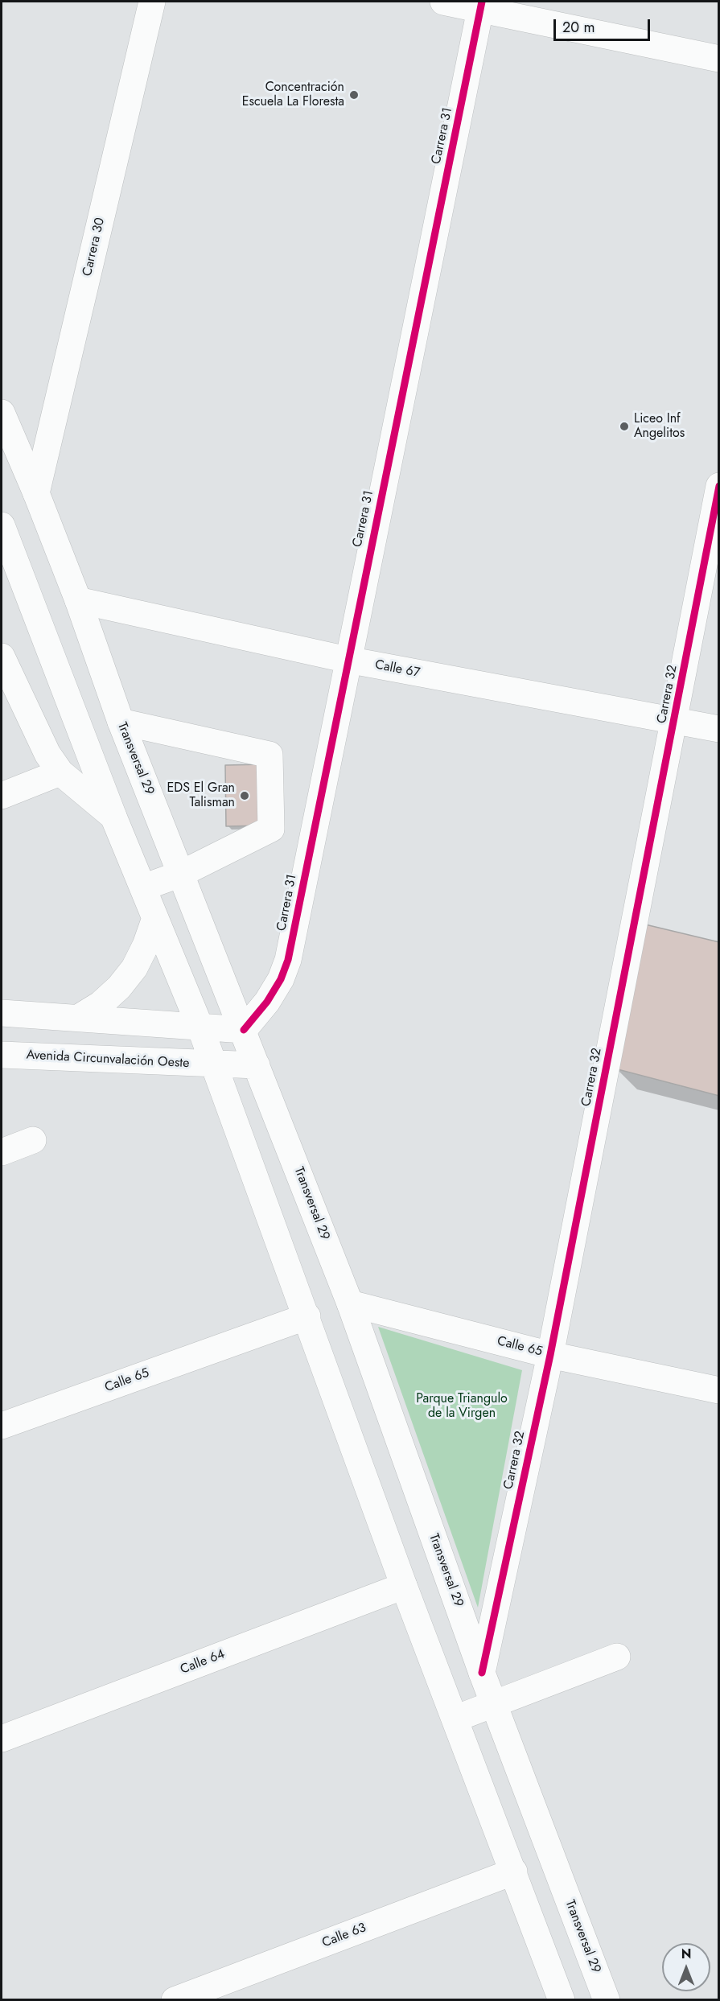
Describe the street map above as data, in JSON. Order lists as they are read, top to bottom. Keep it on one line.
{"streets":{"street":["Carrera 31","Carrera 30","Calle 67","Carrera 32","Transversal 29","Avenida Circunvalación Oeste","Calle 65","Calle 64","Calle 63"]},"crossings":[["Carrera 31","Calle 67"],["Carrera 31","Transversal 29"],["Carrera 30","Transversal 29"],["Calle 67","Carrera 32"],["Calle 67","Transversal 29"],["Carrera 32","Transversal 29"],["Carrera 32","Calle 65"],["Transversal 29","Avenida Circunvalación Oeste"],["Transversal 29","Calle 65"]],"parks":["Parque Triangulo de la Virgen"],"places":["Concentración Escuela La Floresta","Liceo Inf Angelitos","EDS El Gran Talisman"],"scale_bar":"20 m","north":"top"}
